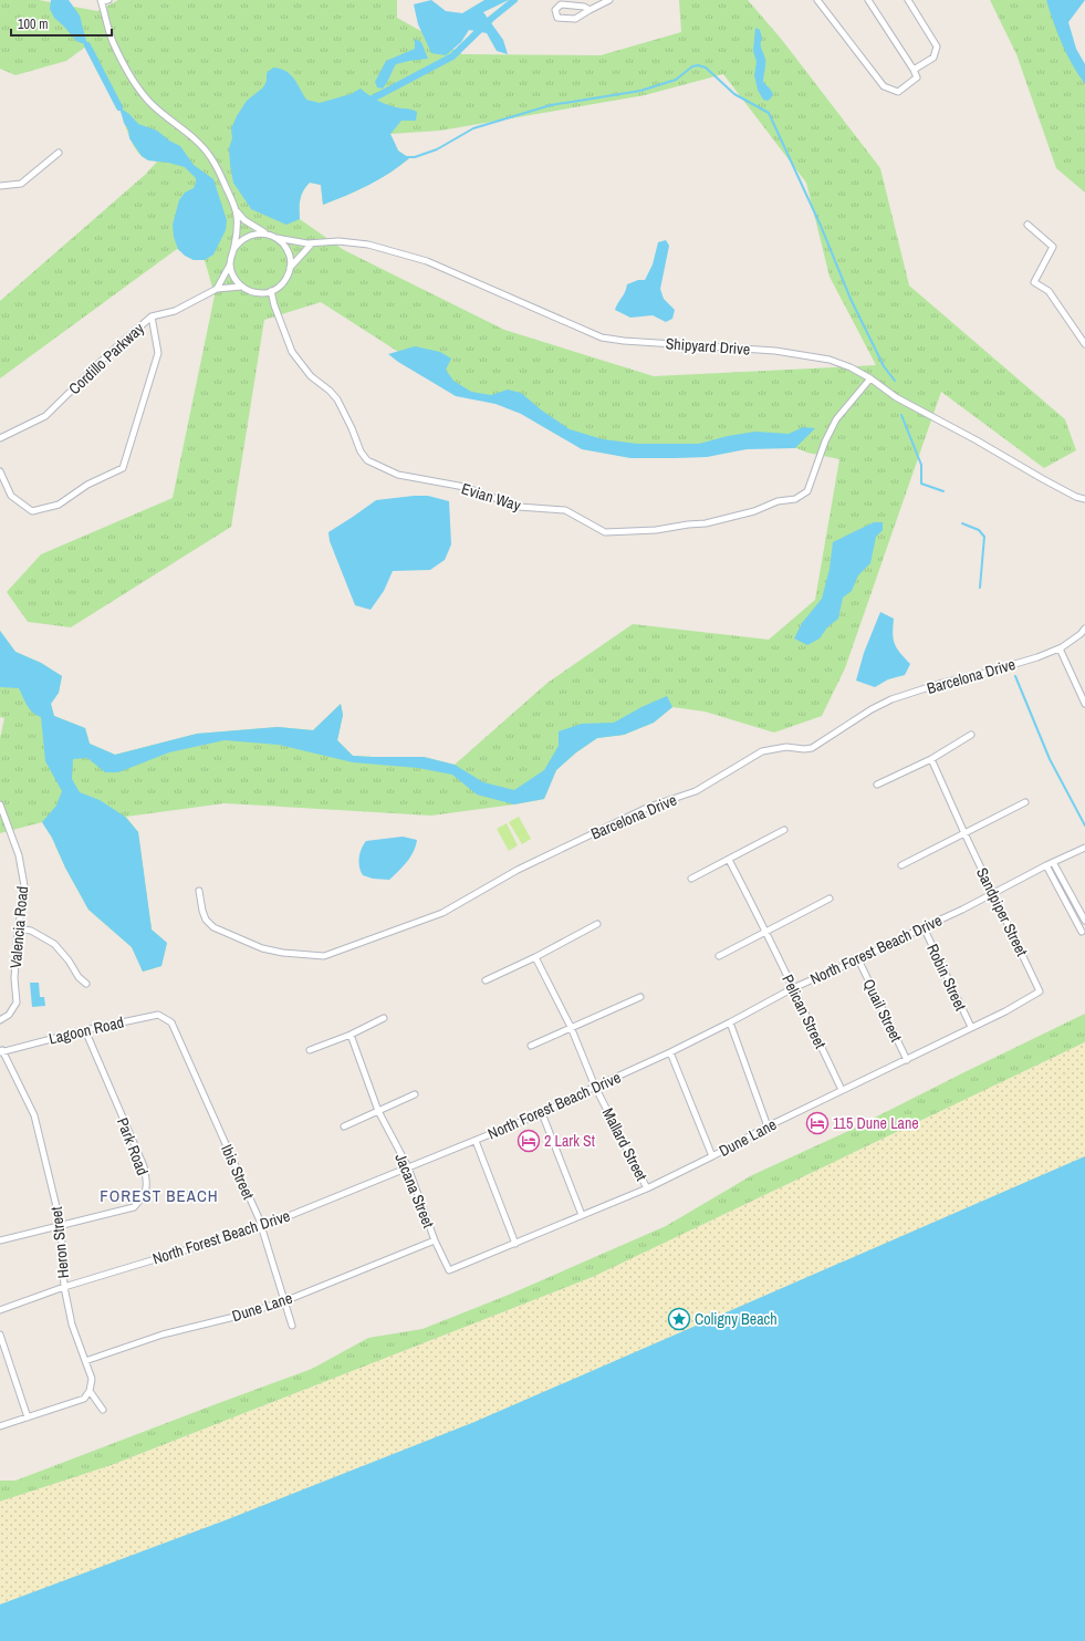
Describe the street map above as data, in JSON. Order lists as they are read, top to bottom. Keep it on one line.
{"streets":{"street":["Shipyard Drive","Cordillo Parkway","Evian Way","Barcelona Drive","Sandpiper Street","Valencia Road","North Forest Beach Drive","Robin Street","Quail Street","Pelican Street","Lagoon Road","Dune Lane","Mallard Street","Park Road","Ibis Street","Jacana Street","Heron Street"]},"crossings":[["Shipyard Drive","Cordillo Parkway"],["Shipyard Drive","Evian Way"],["Cordillo Parkway","Evian Way"],["Sandpiper Street","North Forest Beach Drive"],["Sandpiper Street","Dune Lane"],["North Forest Beach Drive","Robin Street"],["North Forest Beach Drive","Quail Street"],["North Forest Beach Drive","Pelican Street"],["North Forest Beach Drive","Mallard Street"],["North Forest Beach Drive","Ibis Street"],["North Forest Beach Drive","Jacana Street"],["North Forest Beach Drive","Heron Street"],["Robin Street","Dune Lane"],["Quail Street","Dune Lane"],["Pelican Street","Dune Lane"],["Lagoon Road","Park Road"],["Lagoon Road","Ibis Street"],["Lagoon Road","Heron Street"],["Dune Lane","Mallard Street"],["Dune Lane","Ibis Street"],["Dune Lane","Jacana Street"],["Dune Lane","Heron Street"],["Park Road","Heron Street"]],"districts":["FOREST BEACH"],"places":{"hotel":["115 Dune Lane","2 Lark St"],"place":["Coligny Beach"]},"scale_bar":"100 m"}
